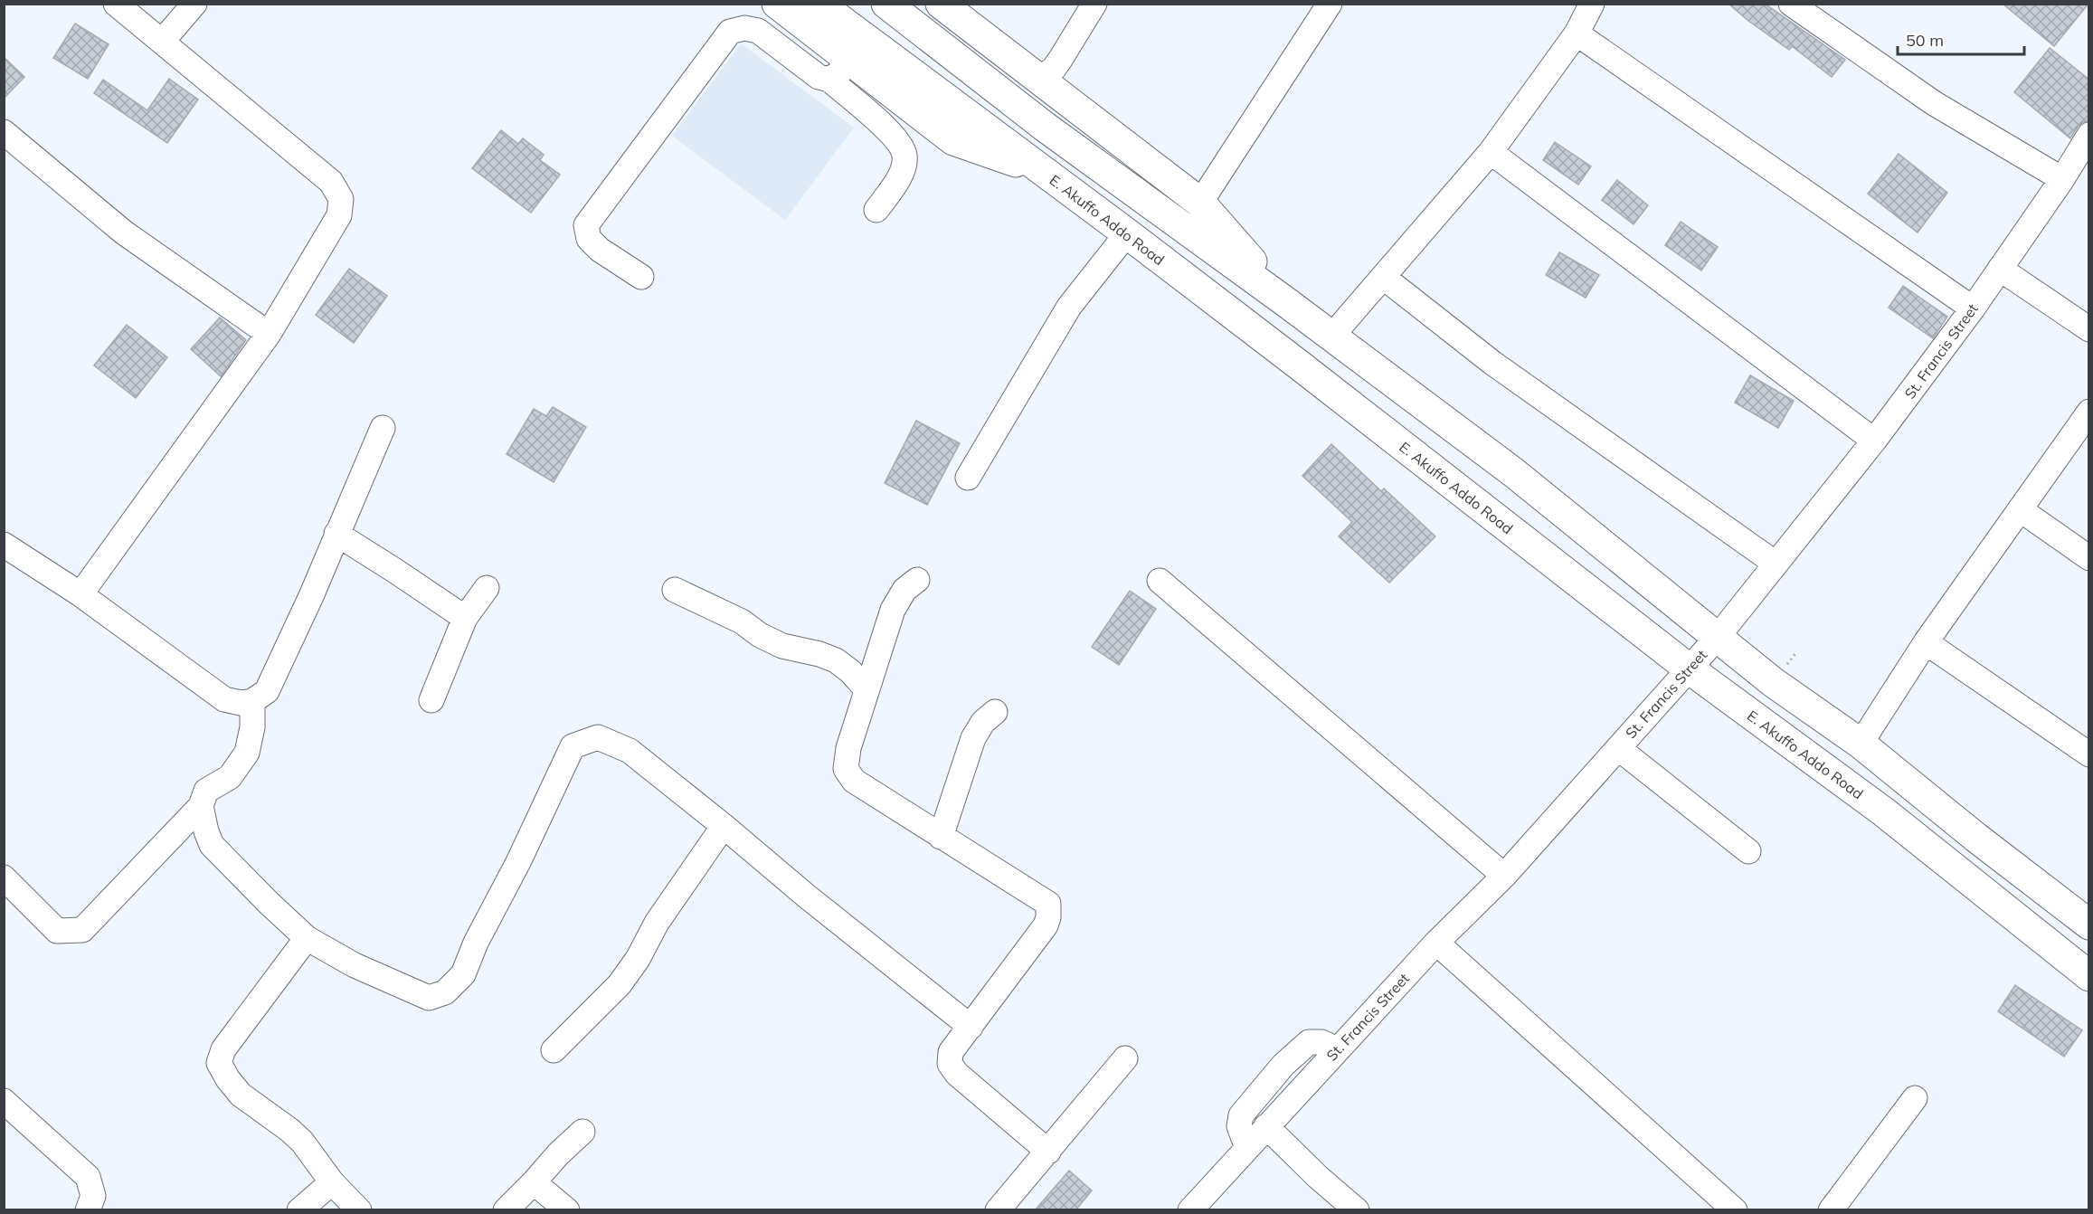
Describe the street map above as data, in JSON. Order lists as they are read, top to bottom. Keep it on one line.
{"streets":{"main road":["E. Akuffo Addo Road"],"street":["St. Francis Street"]},"crossings":[["E. Akuffo Addo Road","St. Francis Street"]],"scale_bar":"50 m"}
